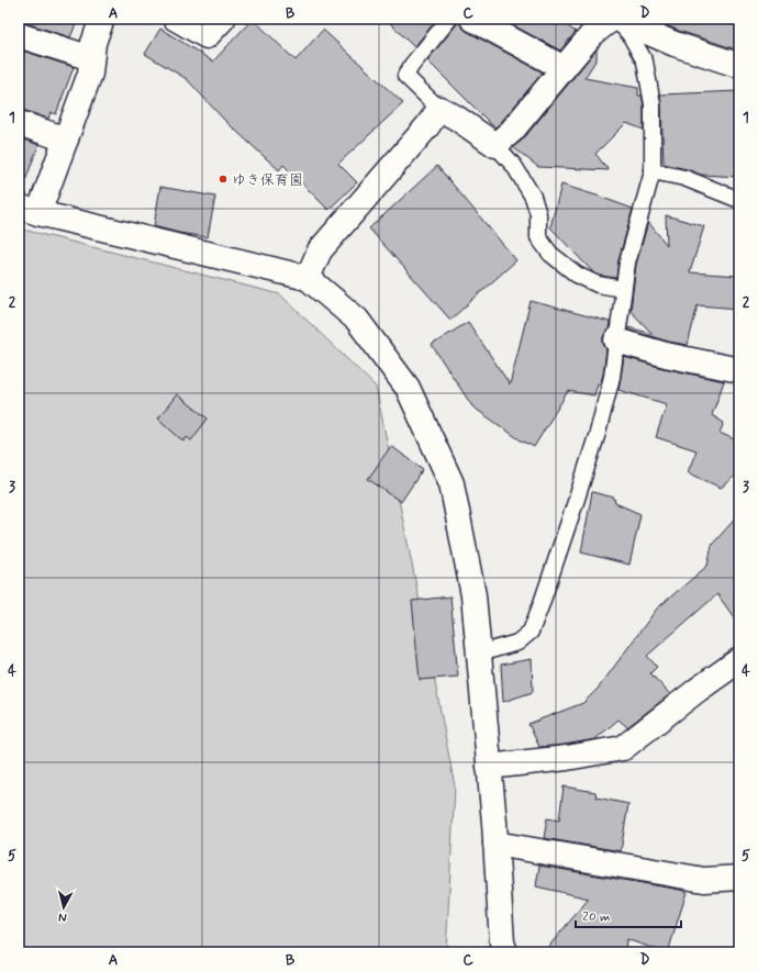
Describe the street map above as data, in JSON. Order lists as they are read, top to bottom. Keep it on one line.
{"places":["ゆき保育園"],"scale_bar":"20 m","north":"bottom","grid":{"columns":["A","B","C","D"],"rows":["1","2","3","4","5"]}}
